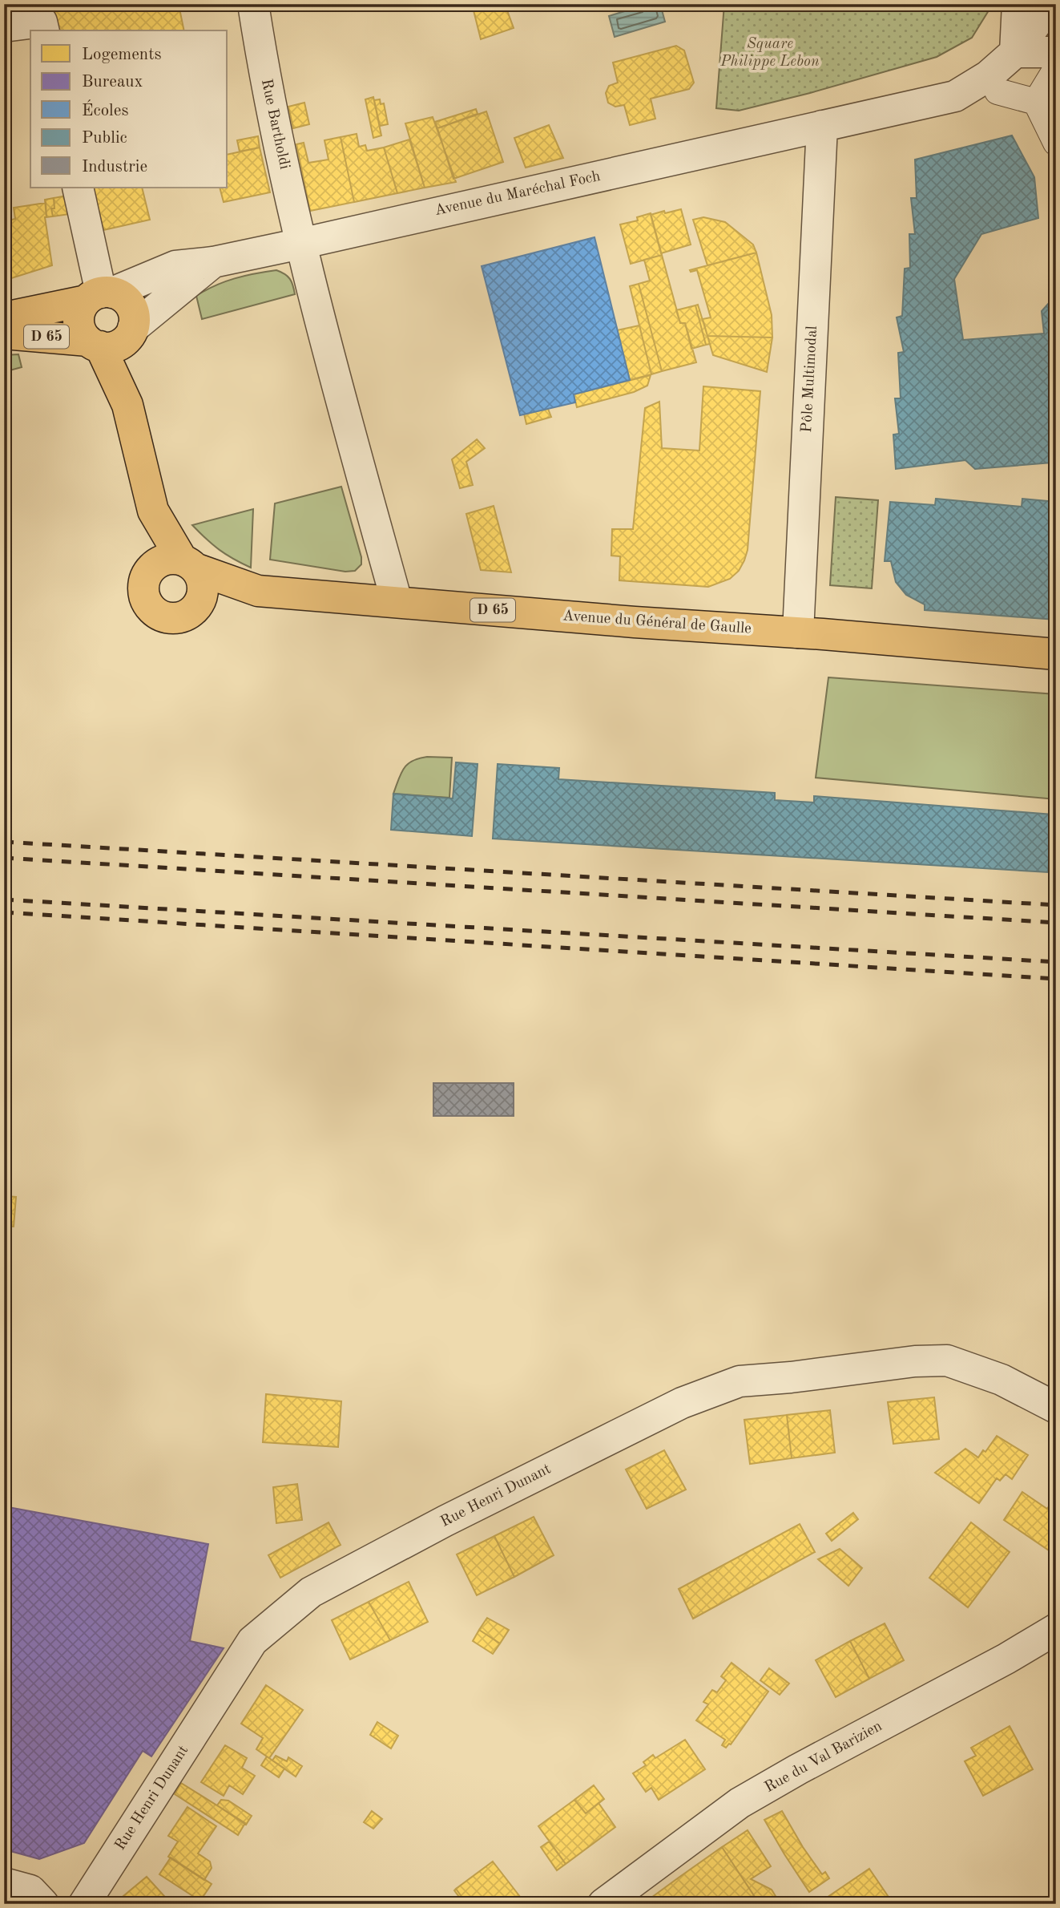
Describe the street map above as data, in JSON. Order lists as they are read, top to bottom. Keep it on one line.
{"streets":{"main road":["Avenue du Maréchal Foch","D 65","Avenue du Général de Gaulle"],"street":["Rue Bartholdi","Pôle Multimodal","Rue Henri Dunant","Rue du Val Barizien"]},"crossings":[["Rue Bartholdi","Avenue du Maréchal Foch"],["Rue Bartholdi","Avenue du Général de Gaulle"],["Avenue du Maréchal Foch","D 65"],["Avenue du Maréchal Foch","Pôle Multimodal"],["Pôle Multimodal","Avenue du Général de Gaulle"]],"parks":["Square Philippe Lebon"],"legend":["Logements","Bureaux","Écoles","Public","Industrie"]}
